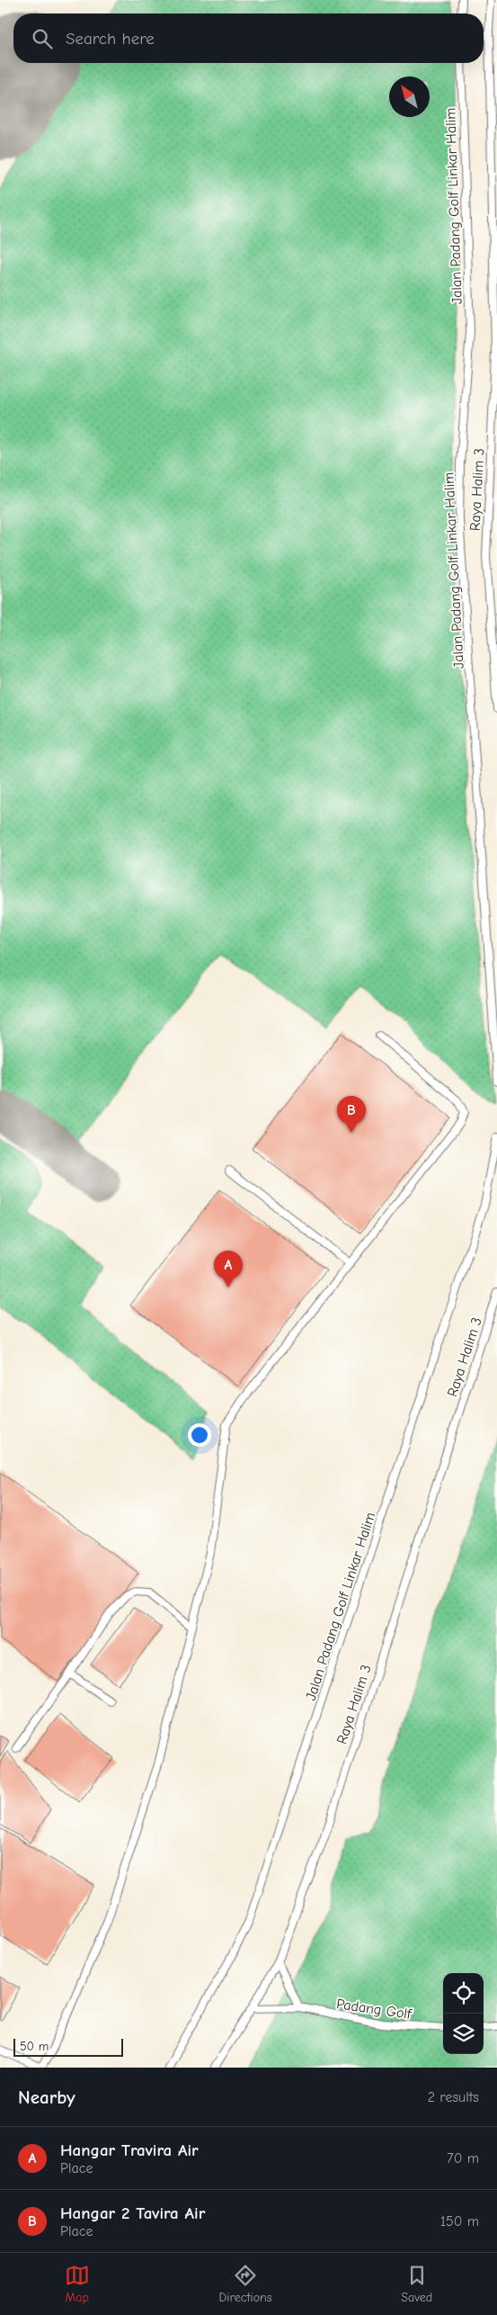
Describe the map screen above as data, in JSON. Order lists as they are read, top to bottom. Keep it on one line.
{"streets":{"lane":["Jalan Padang Golf Linkar Halim","Raya Halim 3","Padang Golf"]},"scale_bar":"50 m","north":"top left","page":{"search":"Search here","pins":["B","A"],"scale":"50 m","heading":["Nearby","2 results"],"list":[{"mark":"A","name":"Hangar Travira Air","note":"Place","value":"70 m"},{"mark":"B","name":"Hangar 2 Tavira Air","note":"Place","value":"150 m"}],"nav":["Map","Directions","Saved"]}}
